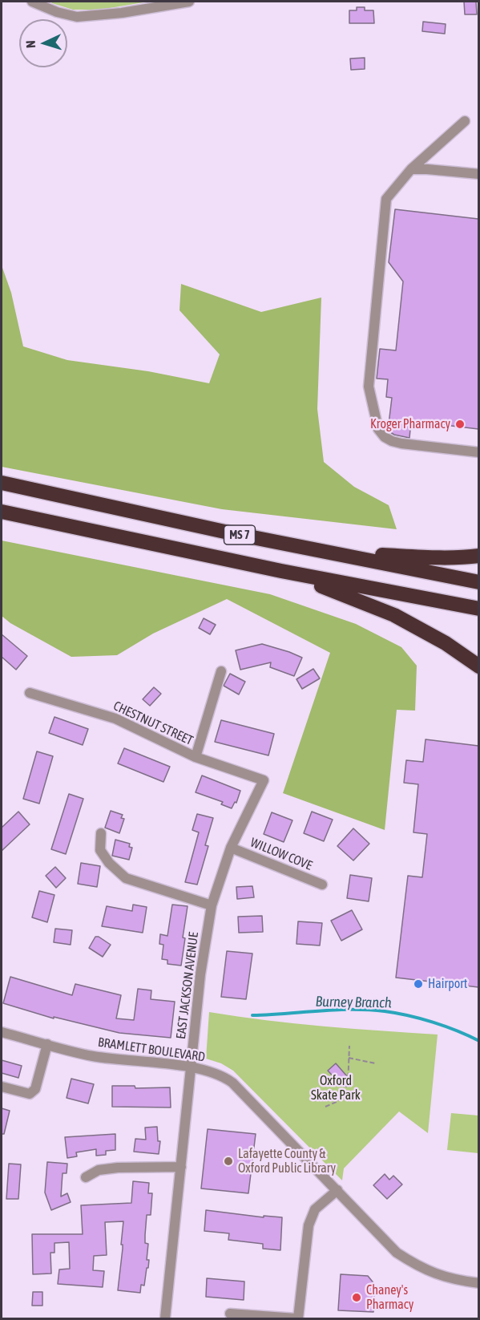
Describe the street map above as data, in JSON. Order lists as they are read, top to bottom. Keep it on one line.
{"streets":{"highway":["MS 7"],"street":["CHESTNUT STREET","WILLOW COVE","EAST JACKSON AVENUE","BRAMLETT BOULEVARD"]},"crossings":[["CHESTNUT STREET","EAST JACKSON AVENUE"],["WILLOW COVE","EAST JACKSON AVENUE"],["EAST JACKSON AVENUE","BRAMLETT BOULEVARD"]],"water":["Burney Branch"],"parks":["Oxford Skate Park"],"places":["Kroger Pharmacy","Hairport","Lafayette County & Oxford Public Library","Chaney's Pharmacy"],"north":"left"}
